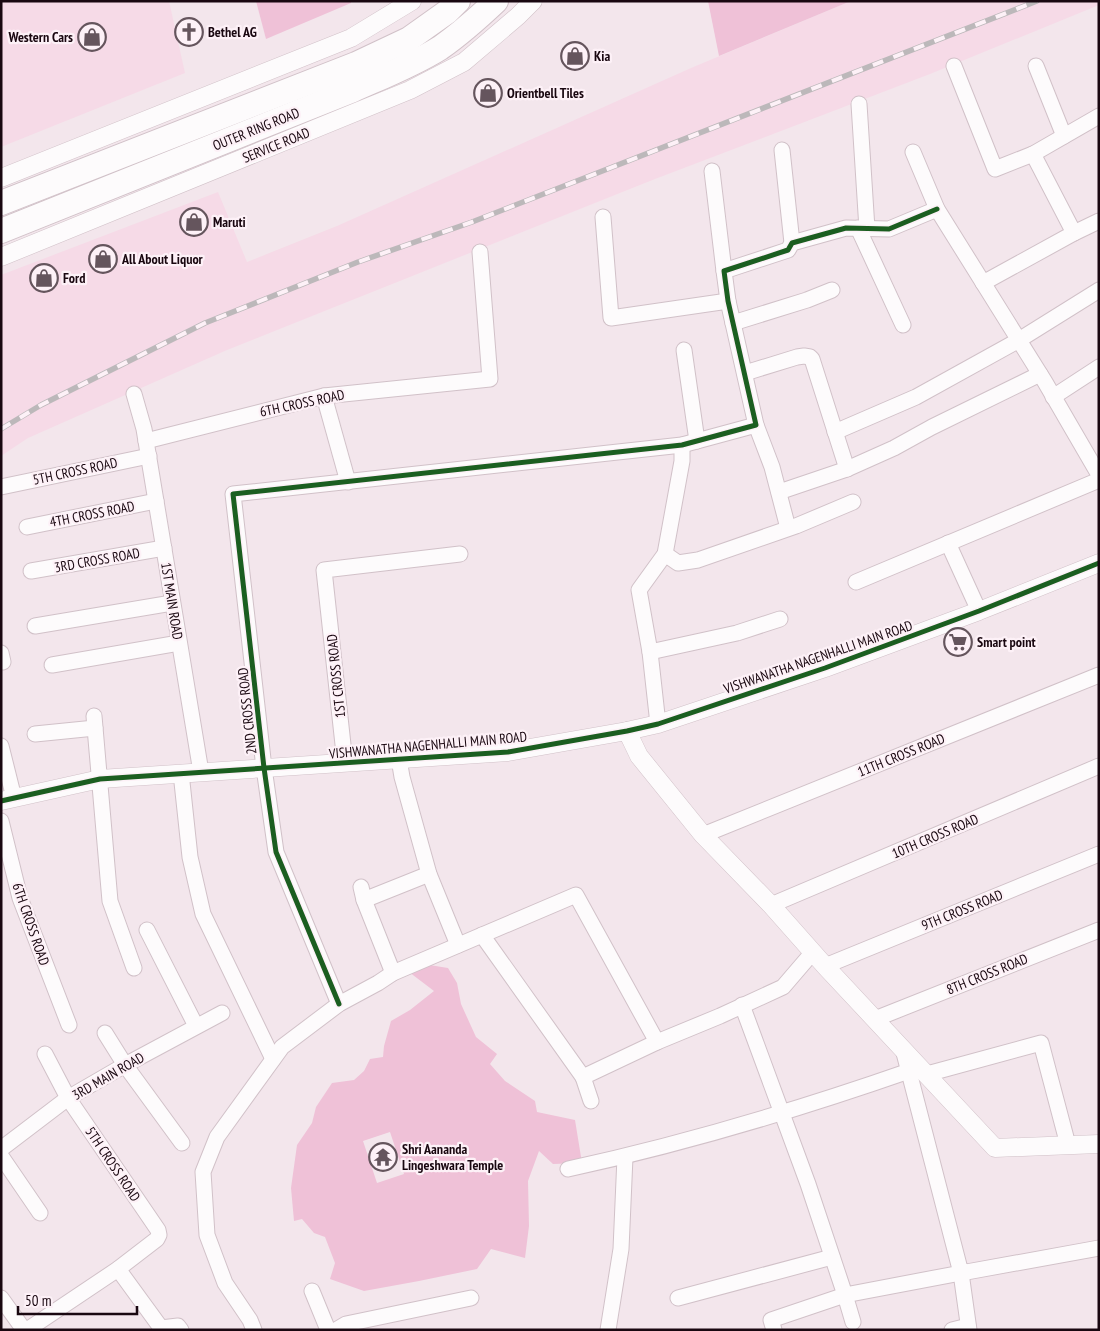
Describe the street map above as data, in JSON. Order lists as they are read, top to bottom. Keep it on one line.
{"streets":{"highway":["OUTER RING ROAD"],"street":["SERVICE ROAD","6TH CROSS ROAD","5TH CROSS ROAD","4TH CROSS ROAD","3RD CROSS ROAD","1ST MAIN ROAD","VISHWANATHA NAGENHALLI MAIN ROAD","1ST CROSS ROAD","2ND CROSS ROAD","11TH CROSS ROAD","10TH CROSS ROAD","9TH CROSS ROAD","8TH CROSS ROAD","3RD MAIN ROAD"]},"crossings":[["6TH CROSS ROAD","1ST MAIN ROAD"],["5TH CROSS ROAD","1ST MAIN ROAD"],["5TH CROSS ROAD","3RD MAIN ROAD"],["4TH CROSS ROAD","1ST MAIN ROAD"],["3RD CROSS ROAD","1ST MAIN ROAD"],["1ST MAIN ROAD","VISHWANATHA NAGENHALLI MAIN ROAD"],["VISHWANATHA NAGENHALLI MAIN ROAD","1ST CROSS ROAD"],["VISHWANATHA NAGENHALLI MAIN ROAD","2ND CROSS ROAD"]],"places":{"church":["Bethel AG"],"shop":["Western Cars","Kia","Orientbell Tiles","Maruti","All About Liquor","Ford"],"supermarket":["Smart point"],"temple":["Shri Aananda Lingeshwara Temple"]},"scale_bar":"50 m"}
